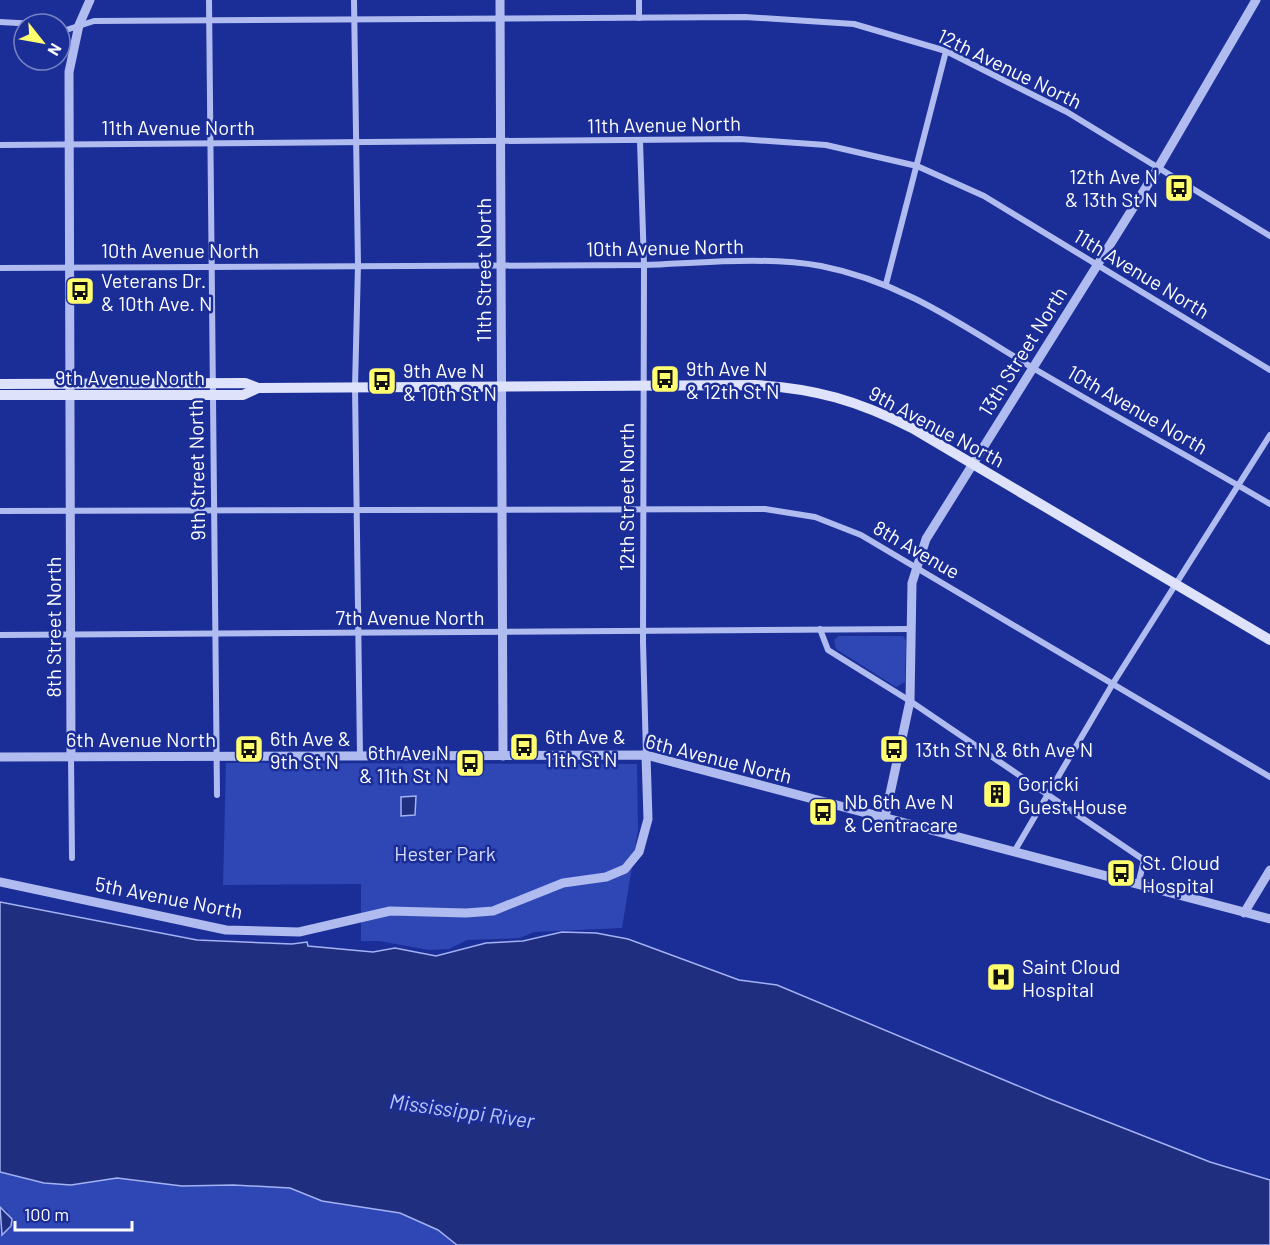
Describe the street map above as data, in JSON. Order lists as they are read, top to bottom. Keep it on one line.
{"streets":{"main road":["9th Avenue North"],"street":["12th Avenue North","11th Avenue North","10th Avenue North","11th Street North","13th Street North","9th Street North","12th Street North","8th Avenue","7th Avenue North","8th Street North","6th Avenue North","5th Avenue North"]},"crossings":[["12th Avenue North","11th Street North"],["12th Avenue North","13th Street North"],["12th Avenue North","9th Street North"],["12th Avenue North","8th Street North"],["11th Avenue North","11th Street North"],["11th Avenue North","13th Street North"],["11th Avenue North","9th Street North"],["11th Avenue North","12th Street North"],["11th Avenue North","8th Street North"],["10th Avenue North","11th Street North"],["10th Avenue North","13th Street North"],["10th Avenue North","9th Street North"],["10th Avenue North","12th Street North"],["10th Avenue North","8th Street North"],["11th Street North","9th Avenue North"],["11th Street North","8th Avenue"],["11th Street North","7th Avenue North"],["11th Street North","6th Avenue North"],["13th Street North","9th Avenue North"],["13th Street North","8th Avenue"],["13th Street North","7th Avenue North"],["13th Street North","6th Avenue North"],["9th Avenue North","9th Street North"],["9th Avenue North","12th Street North"],["9th Avenue North","8th Street North"],["9th Street North","8th Avenue"],["9th Street North","7th Avenue North"],["9th Street North","6th Avenue North"],["12th Street North","8th Avenue"],["12th Street North","7th Avenue North"],["12th Street North","6th Avenue North"],["12th Street North","5th Avenue North"],["8th Avenue","8th Street North"],["7th Avenue North","8th Street North"],["8th Street North","6th Avenue North"]],"water":["Mississippi River"],"parks":["Hester Park"],"places":{"bus stop":["12th Ave N & 13th St N","Veterans Dr. & 10th Ave. N","9th Ave N & 12th St N","9th Ave N & 10th St N","6th Ave & 11th St N","6th Ave & 9th St N","13th St N & 6th Ave N","6th Ave N & 11th St N","Nb 6th Ave N & Centracare","St. Cloud Hospital"],"building":["Goricki Guest House"],"hospital":["Saint Cloud Hospital"]},"scale_bar":"100 m","north":"bottom right"}
